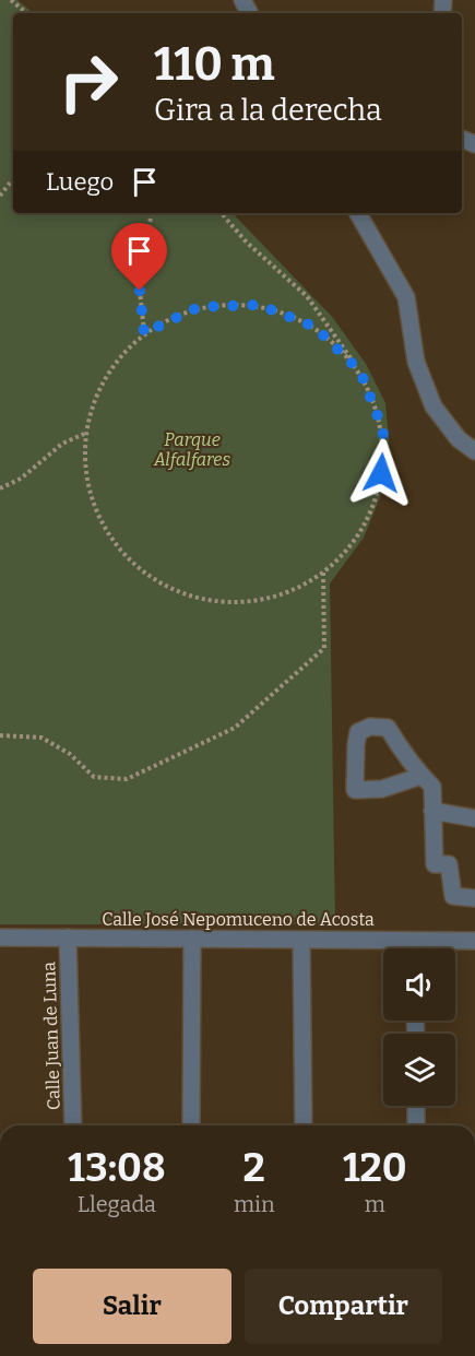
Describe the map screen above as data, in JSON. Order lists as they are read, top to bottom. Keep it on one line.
{"streets":{"street":["Calle José Nepomuceno de Acosta","Calle Juan de Luna"]},"crossings":[["Calle José Nepomuceno de Acosta","Calle Juan de Luna"]],"parks":["Parque Alfalfares"],"page":{"turn":["110 m","Gira a la derecha"],"then":"Luego","eta":["13:08","Llegada","2","min","120","m"],"buttons":["Salir","Compartir"]}}
